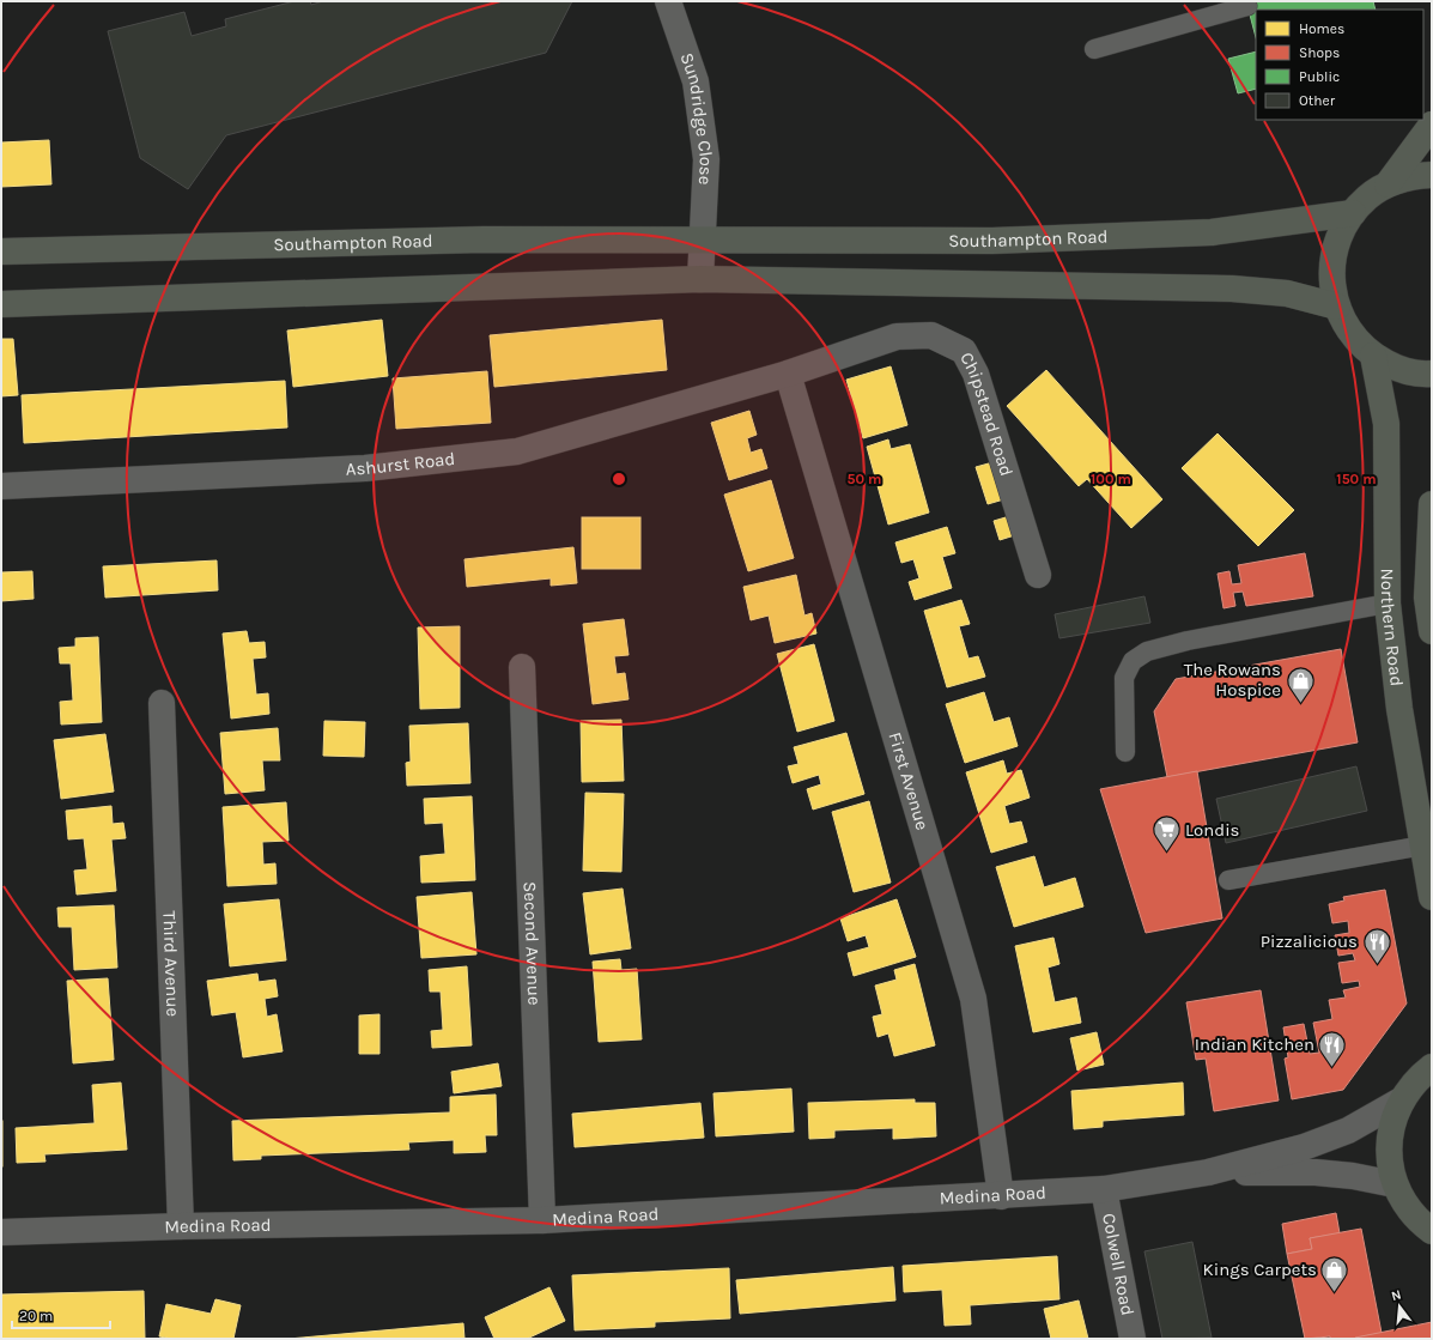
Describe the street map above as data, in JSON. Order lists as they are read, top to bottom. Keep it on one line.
{"streets":{"main road":["Southampton Road","Northern Road"],"street":["Sundridge Close","Chipstead Road","Ashurst Road","First Avenue","Second Avenue","Third Avenue","Medina Road","Colwell Road"]},"crossings":[["Sundridge Close","Southampton Road"],["Chipstead Road","Ashurst Road"],["Chipstead Road","First Avenue"],["Ashurst Road","First Avenue"],["First Avenue","Medina Road"],["Second Avenue","Medina Road"],["Third Avenue","Medina Road"],["Medina Road","Colwell Road"]],"places":{"shop":["The Rowans Hospice","Kings Carpets"],"supermarket":["Londis"],"restaurant":["Pizzalicious","Indian Kitchen"]},"legend":["Homes","Shops","Public","Other"],"scale_bar":"20 m","north":"top","rings":["50 m","100 m","150 m"]}
